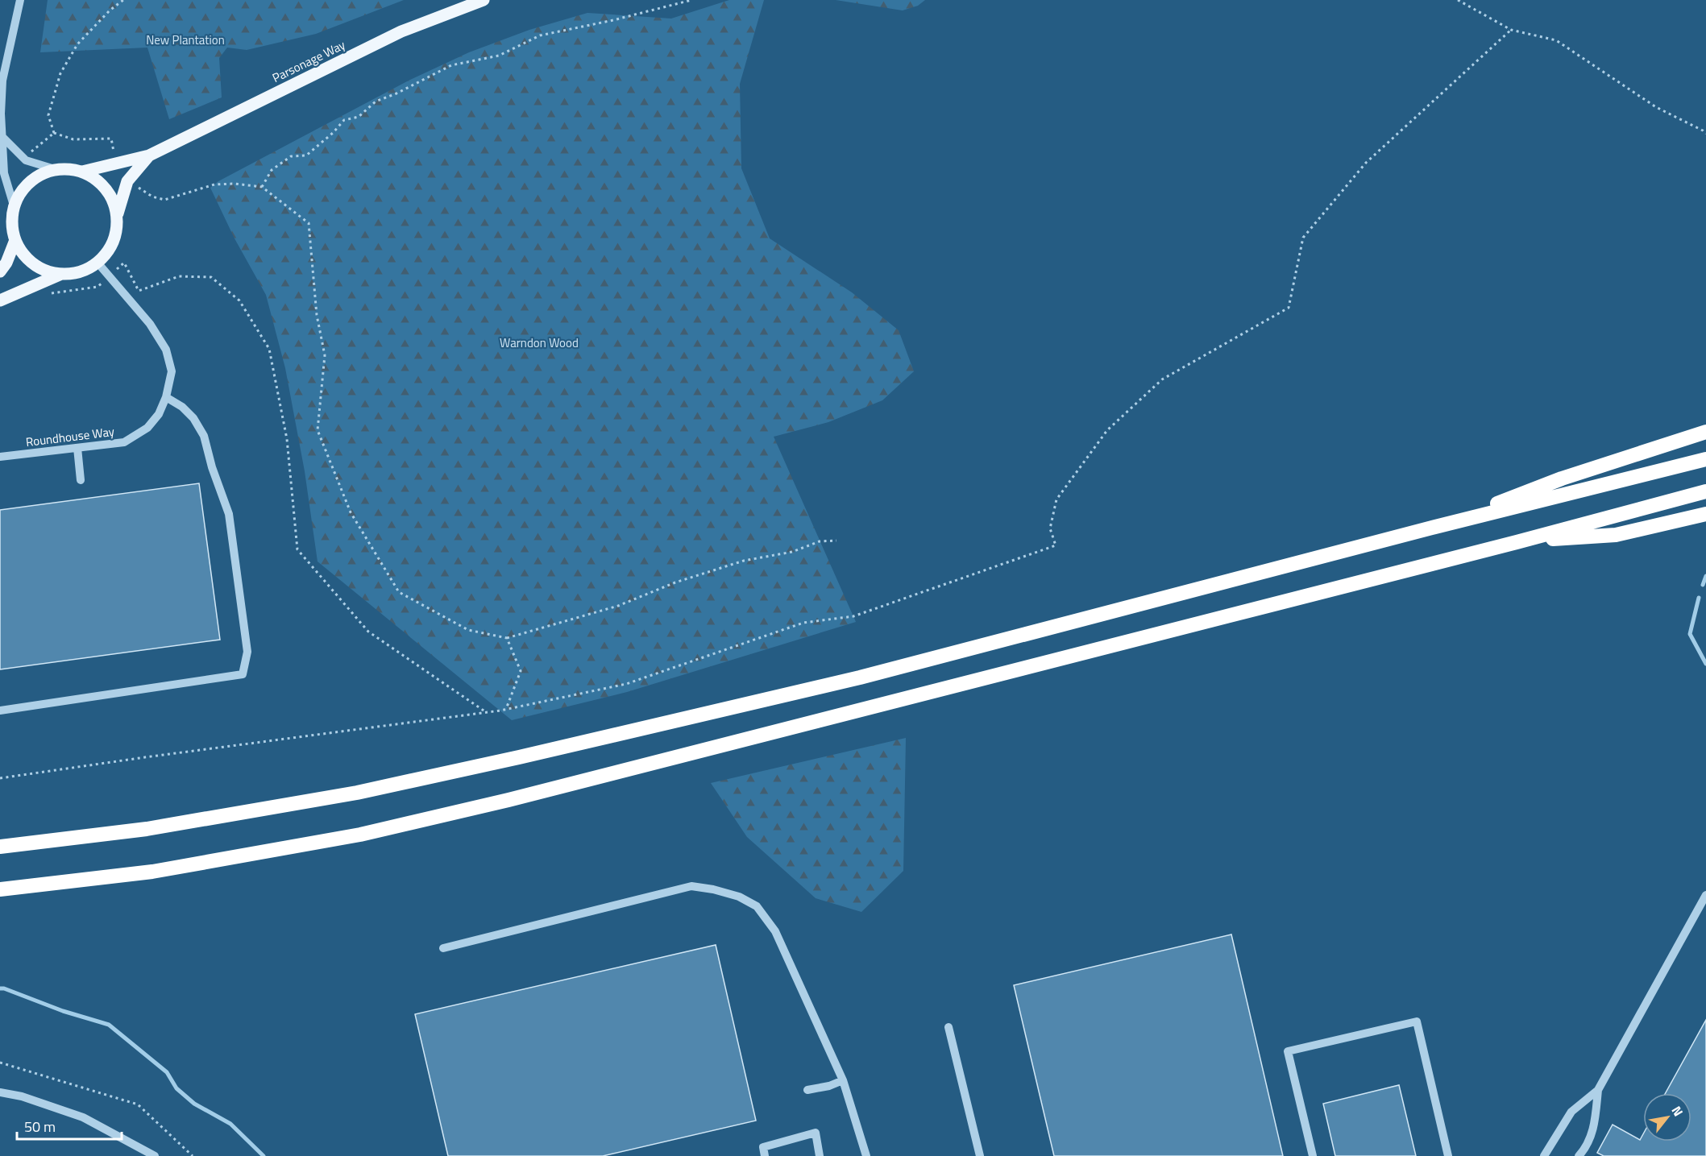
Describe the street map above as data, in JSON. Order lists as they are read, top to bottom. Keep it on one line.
{"streets":{"main road":["Parsonage Way"],"street":["Roundhouse Way"]},"crossings":[["Parsonage Way","Roundhouse Way"]],"parks":["New Plantation","Warndon Wood"],"scale_bar":"50 m","north":"top right"}
